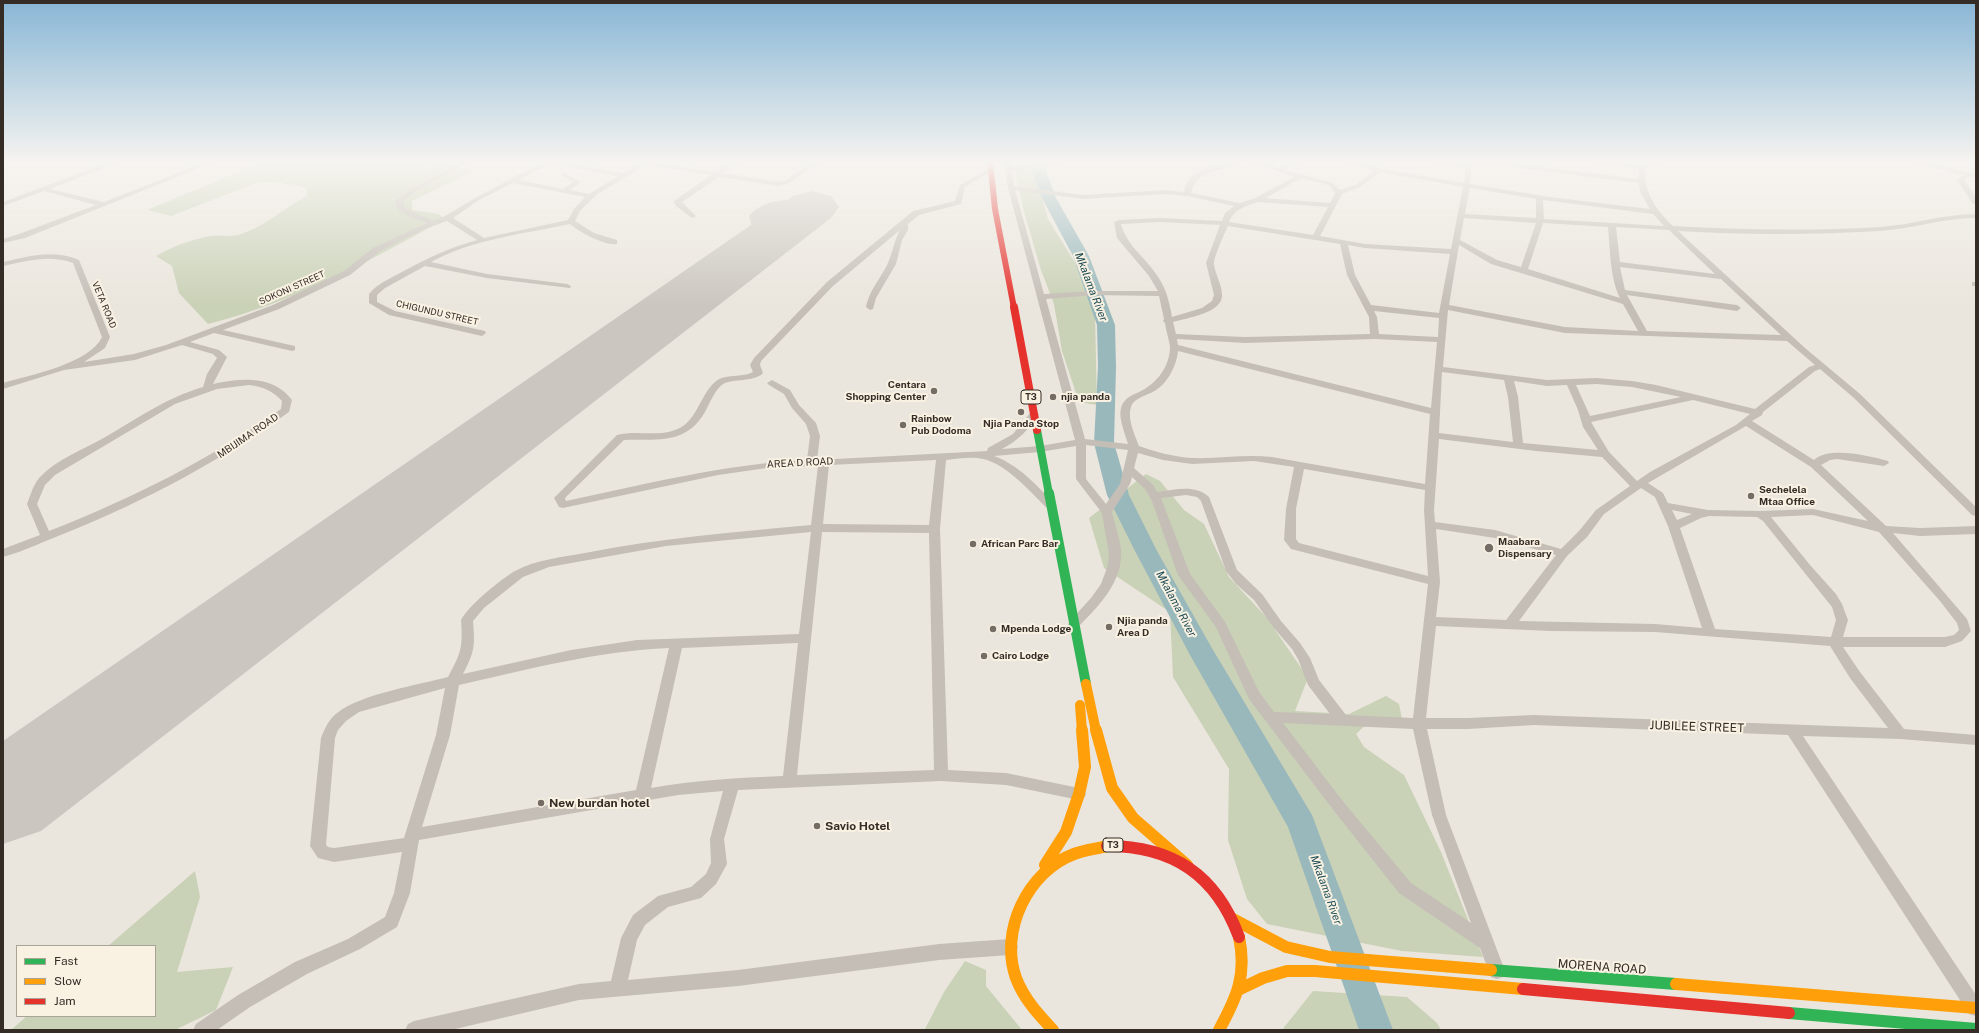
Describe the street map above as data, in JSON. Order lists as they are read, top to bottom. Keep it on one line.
{"streets":{"main road":["T3","MORENA ROAD"],"street":["SOKONI STREET","VETA ROAD","CHIGUNDU STREET","MBIJIMA ROAD","AREA D ROAD","JUBILEE STREET"]},"crossings":[["SOKONI STREET","VETA ROAD"],["T3","AREA D ROAD"],["T3","MORENA ROAD"]],"water":["Mkalama River"],"places":["Centara Shopping Center","njia panda","Njia Panda Stop","Rainbow Pub Dodoma","Sechelela Mtaa Office","African Parc Bar","Maabara Dispensary","Njia panda Area D","Mpenda Lodge","Cairo Lodge","New burdan hotel","Savio Hotel"],"legend":["Fast","Slow","Jam"]}
